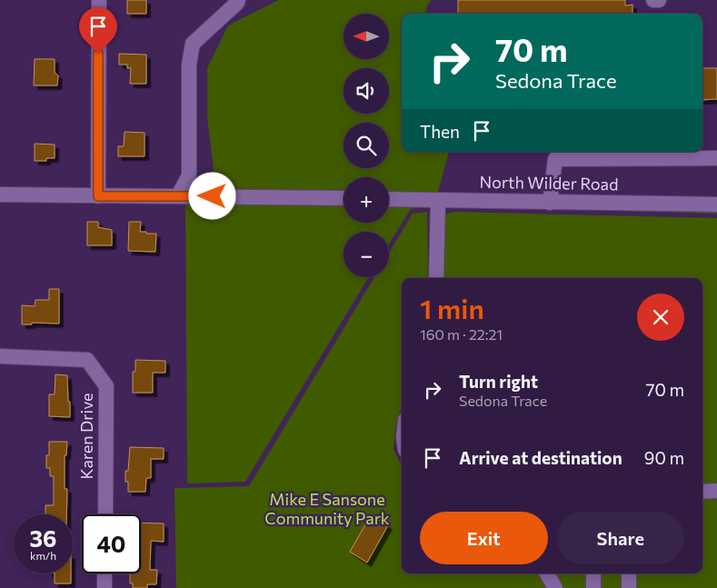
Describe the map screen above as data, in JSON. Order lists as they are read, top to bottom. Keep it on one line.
{"streets":{"street":["North Wilder Road","Karen Drive"]},"parks":["Mike E Sansone Community Park"],"north":"left","page":{"map_buttons":["+","−"],"turn":["70 m","Sedona Trace"],"then":"Then","heading":["1 min","160 m · 22:21"],"list":[{"name":"Turn right","note":"Sedona Trace","value":"70 m"},{"name":"Arrive at destination","value":"90 m"}],"buttons":["Exit","Share"],"speed":"36 km/h","limit":"40"}}
